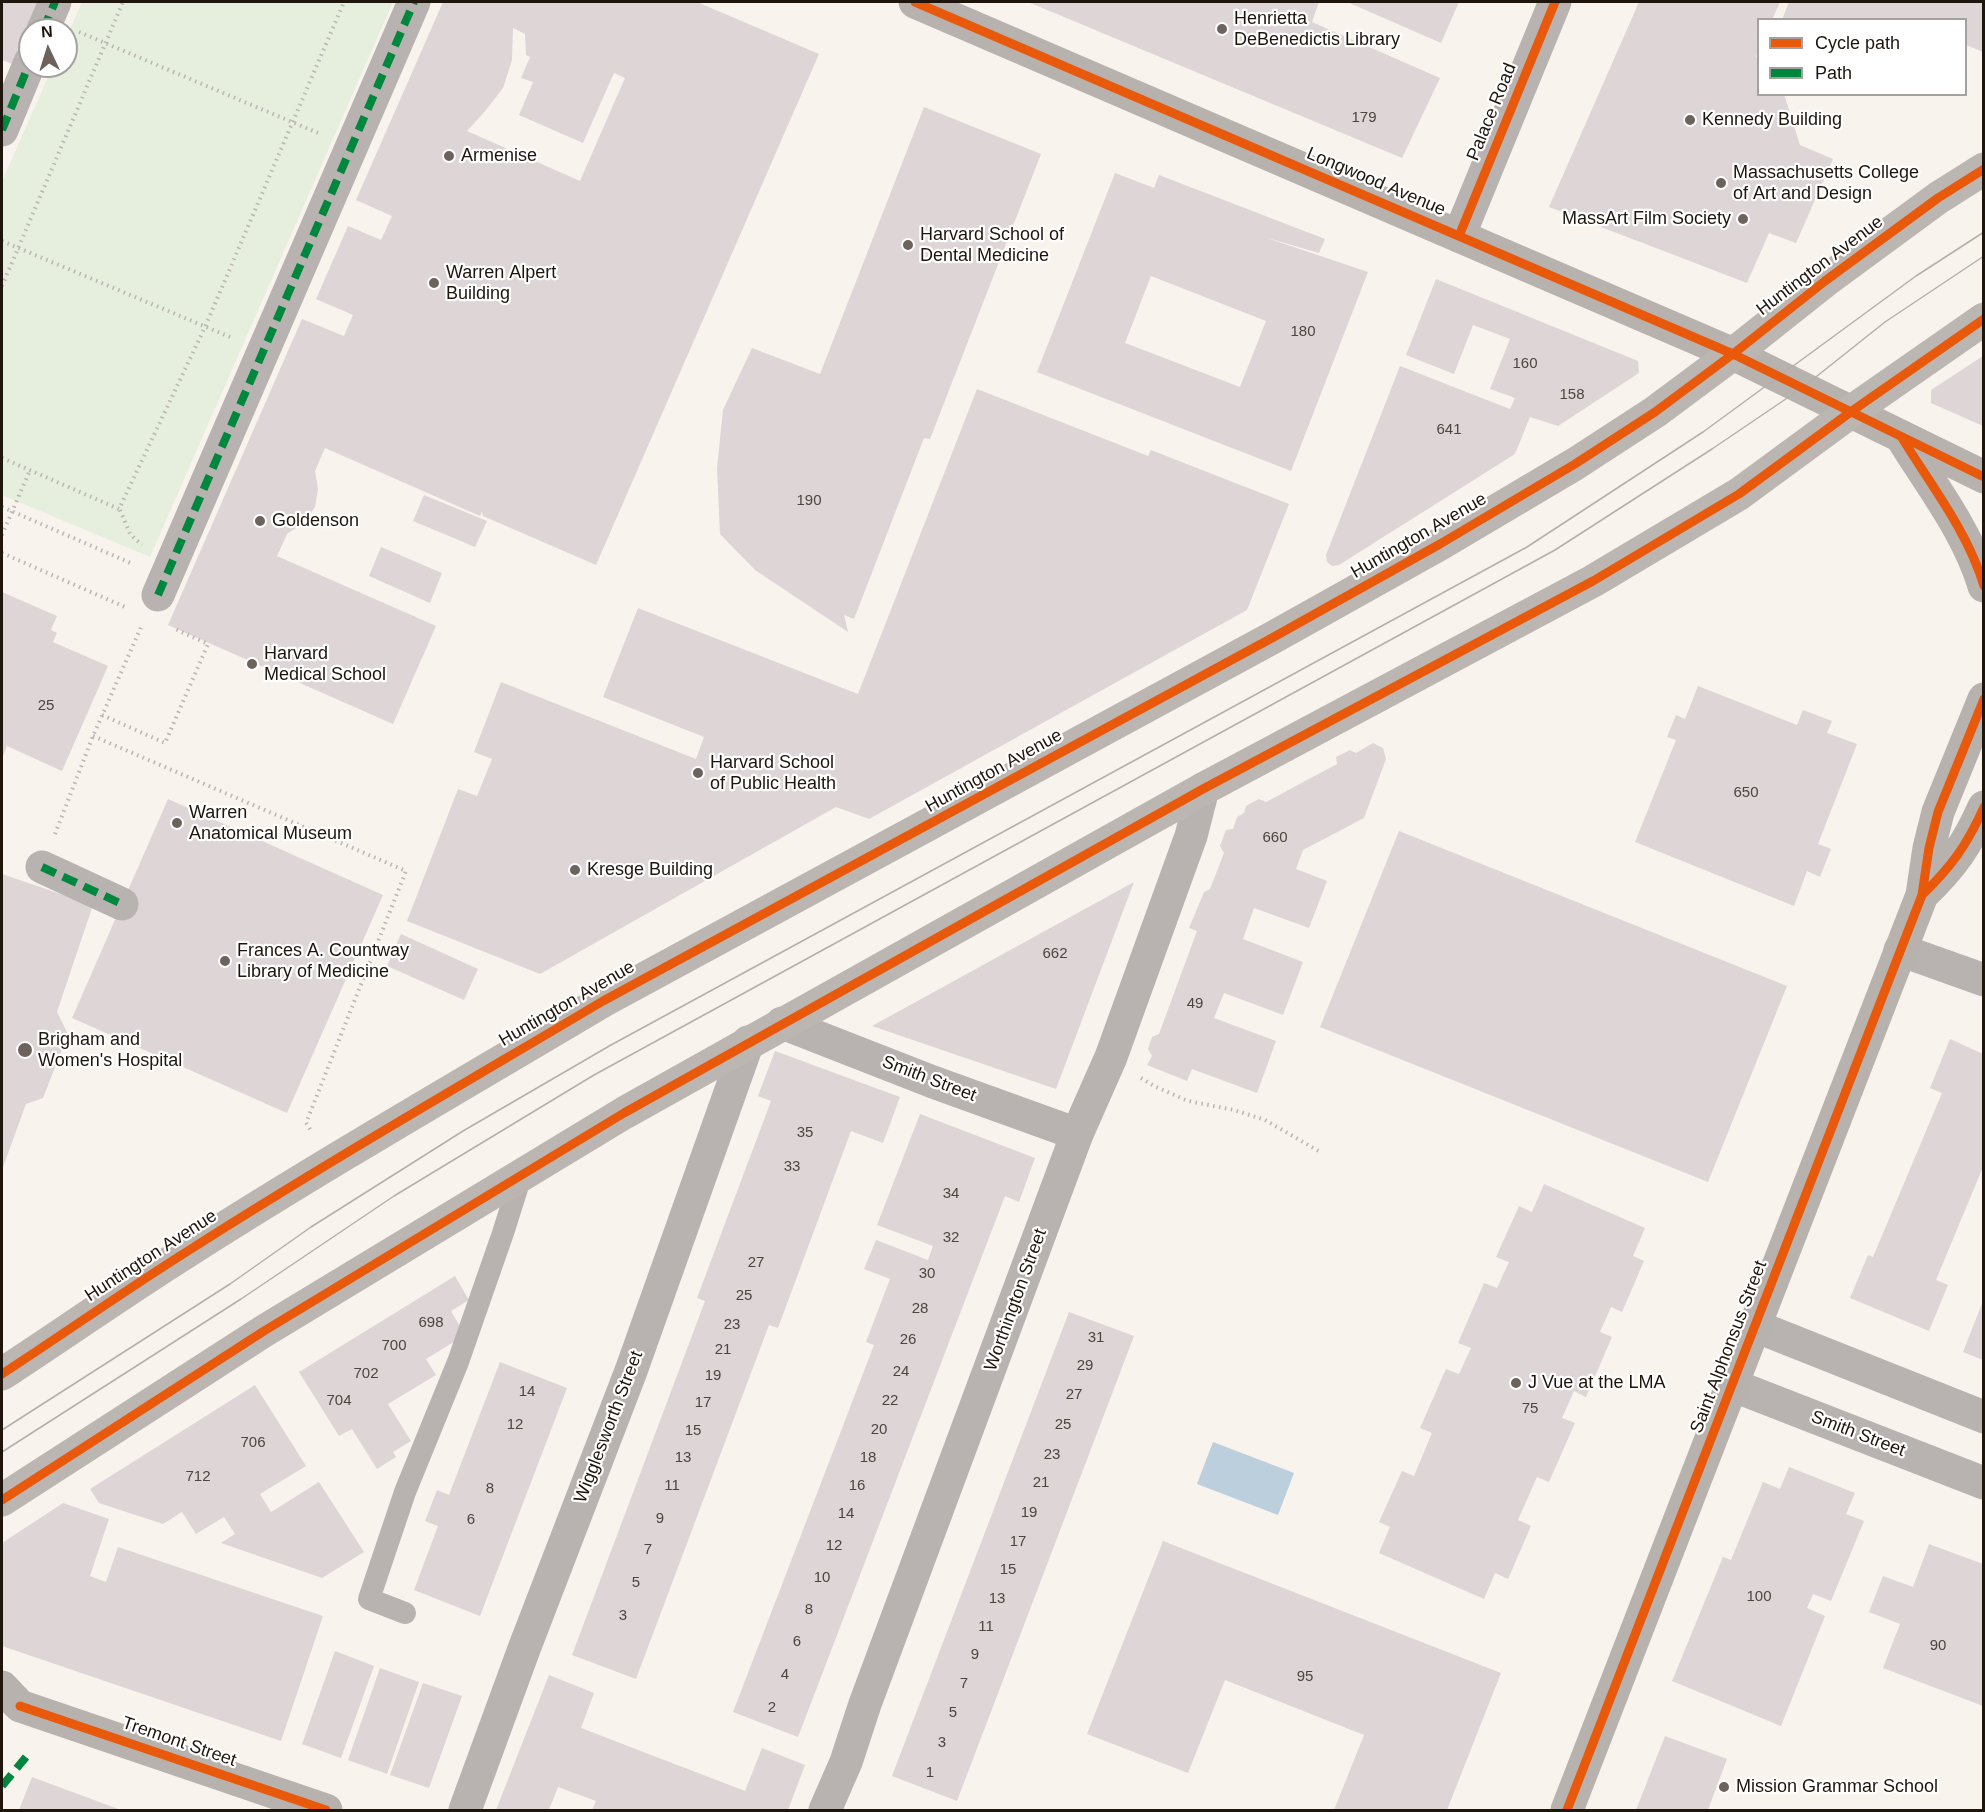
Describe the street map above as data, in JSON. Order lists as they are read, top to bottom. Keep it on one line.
{"streets":{"main road":["Longwood Avenue","Huntington Avenue","Saint Alphonsus Street","Tremont Street"],"street":["Palace Road","Smith Street","Worthington Street","Wigglesworth Street"]},"crossings":[["Palace Road","Longwood Avenue"],["Longwood Avenue","Huntington Avenue"],["Smith Street","Worthington Street"],["Smith Street","Saint Alphonsus Street"]],"places":["Henrietta DeBenedictis Library","Kennedy Building","Armenise","Massachusetts College of Art and Design","MassArt Film Society","Harvard School of Dental Medicine","Warren Alpert Building","Goldenson","Harvard Medical School","Harvard School of Public Health","Warren Anatomical Museum","Kresge Building","Frances A. Countway Library of Medicine","Brigham and Women's Hospital","J Vue at the LMA","Mission Grammar School"],"house_numbers":["179","180","160","158","641","190","25","650","660","662","49","35","33","34","32","27","30","25","28","698","23","31","26","700","21","29","24","702","19","14","27","704","22","17","75","12","25","20","15","706","23","13","18","712","21","11","16","8","19","14","9","6","17","12","7","15","10","5","100","13","8","3","11","6","90","9","4","95","7","2","5","3","1"],"legend":["Cycle path","Path"],"north":"top"}
